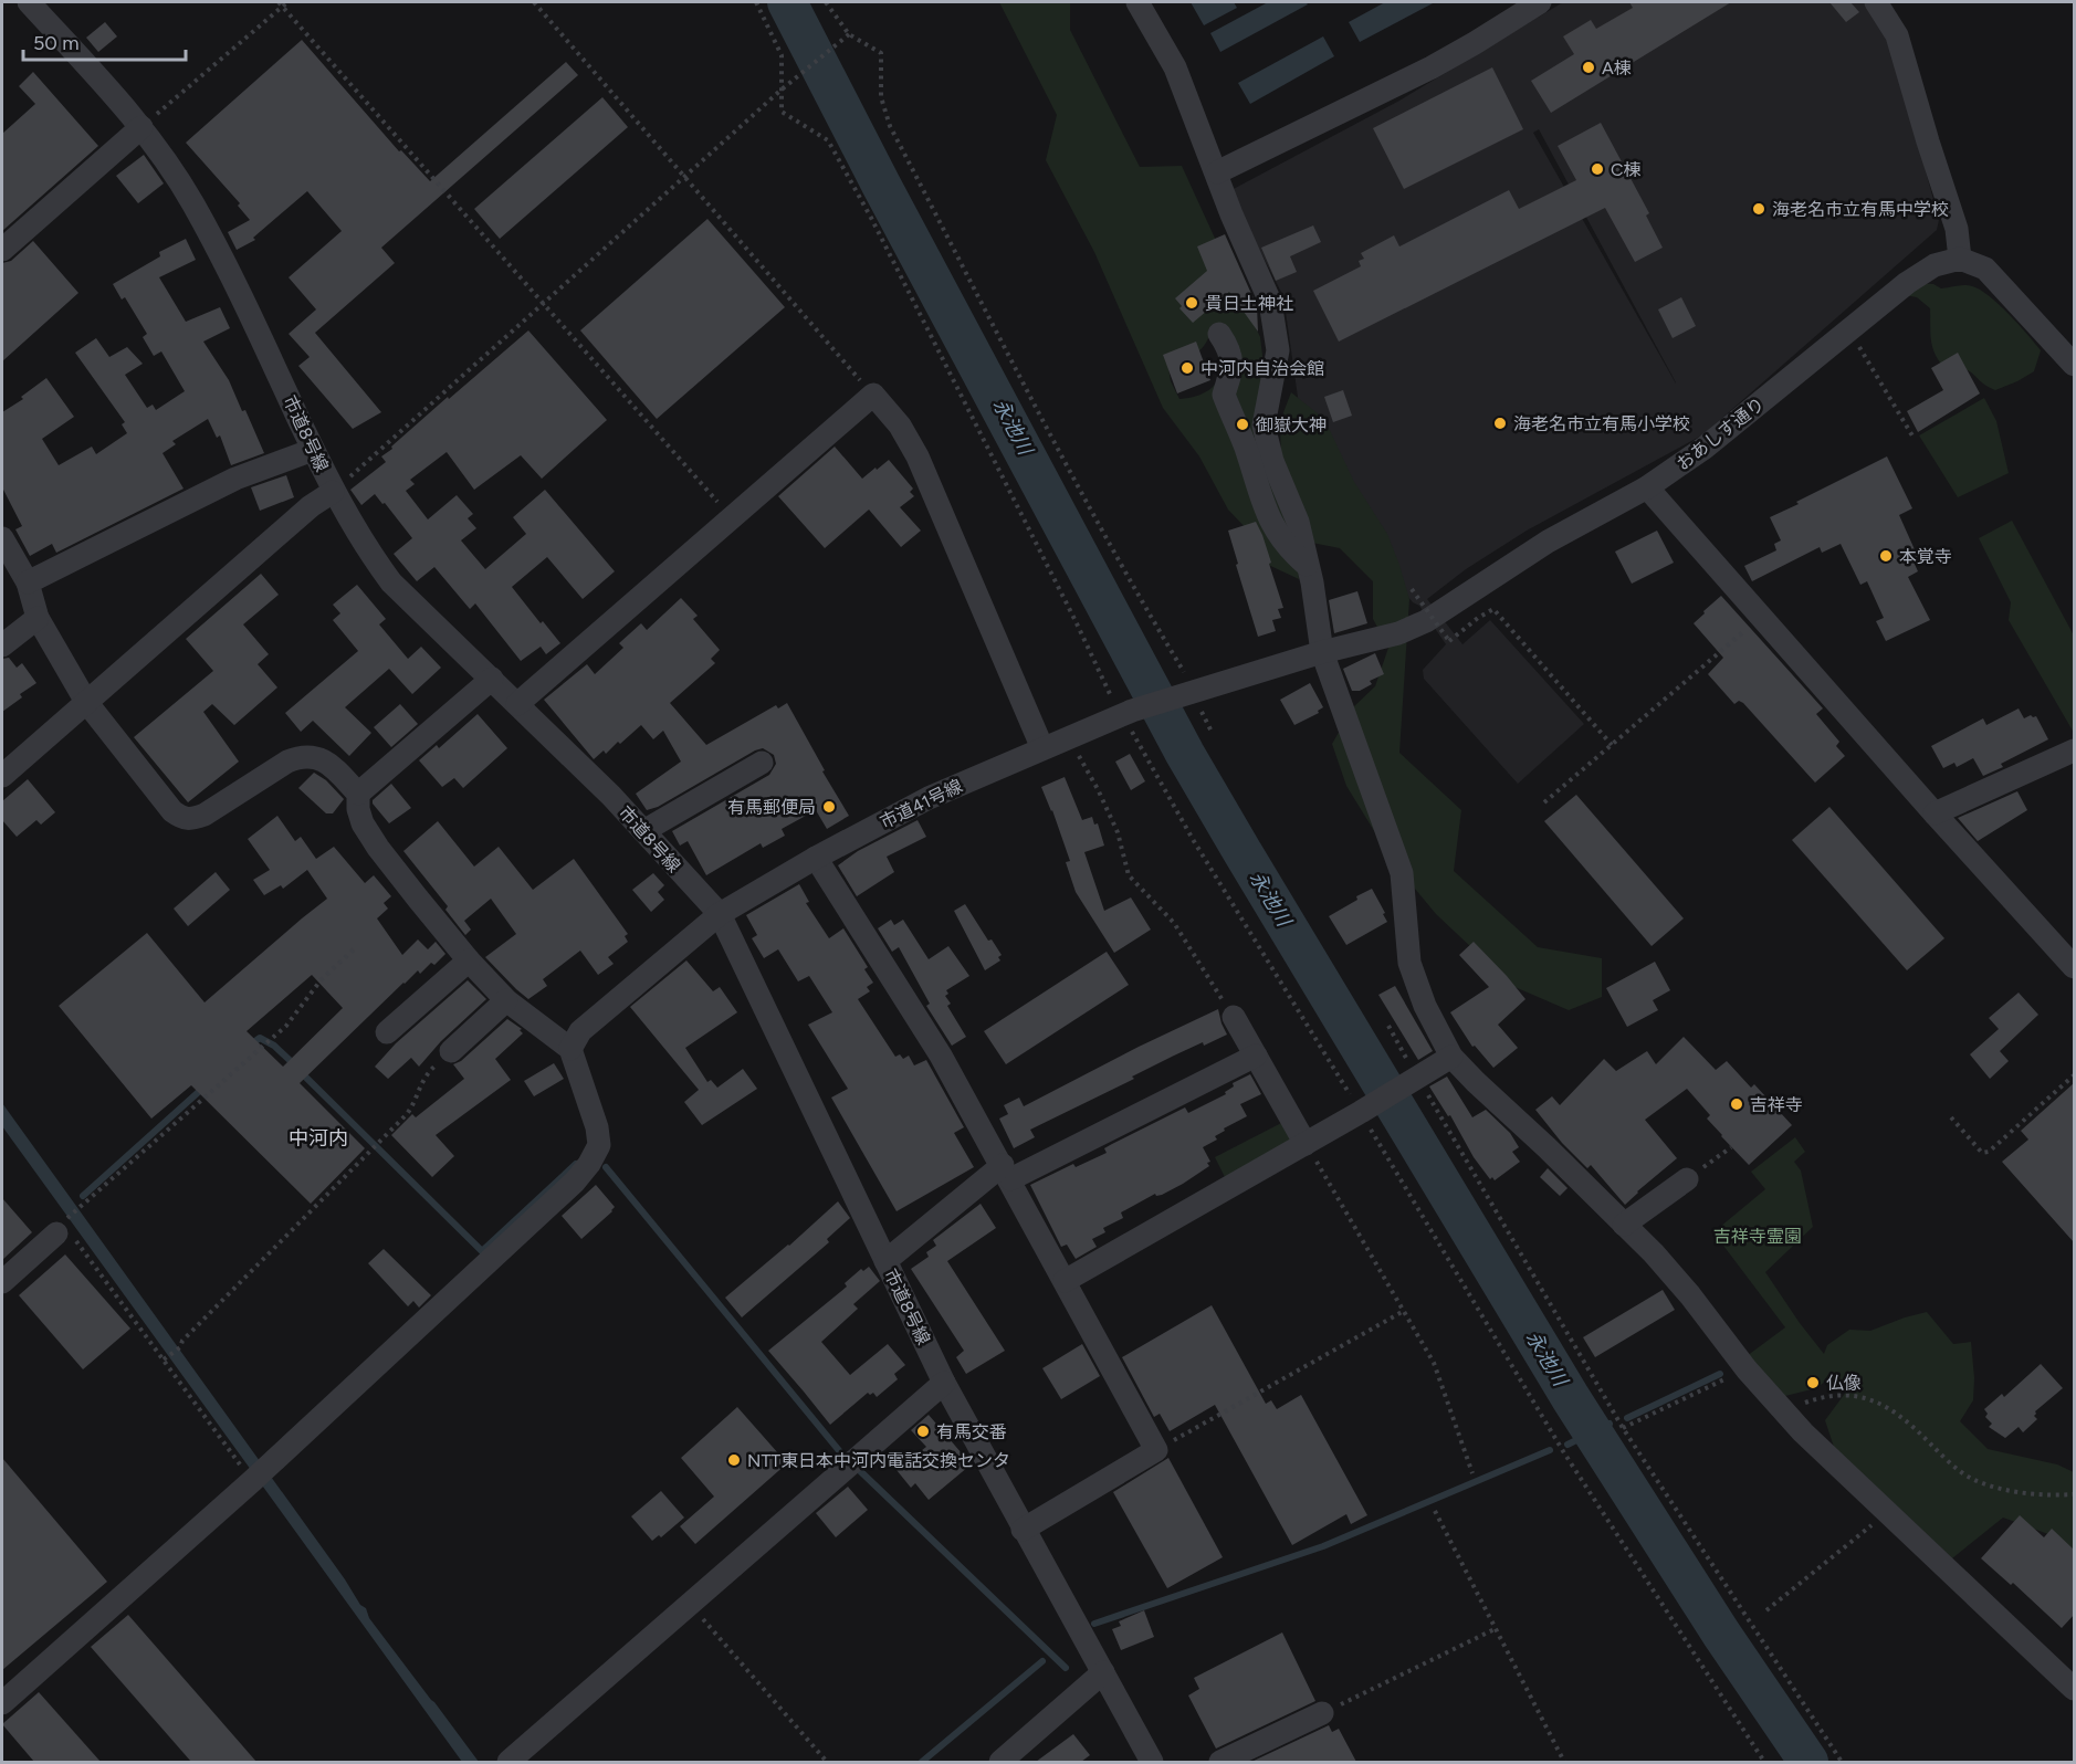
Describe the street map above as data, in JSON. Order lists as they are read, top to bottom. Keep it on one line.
{"streets":{"street":["市道8号線","おあしす通り","市道41号線"]},"crossings":[["市道8号線","市道41号線"]],"districts":["中河内"],"water":["永池川"],"parks":["吉祥寺霊園"],"places":["A棟","C棟","海老名市立有馬中学校","貴日土神社","中河内自治会館","海老名市立有馬小学校","御嶽大神","本覚寺","有馬郵便局","吉祥寺","仏像","有馬交番","NTT東日本中河内電話交換センタ"],"scale_bar":"50 m"}
